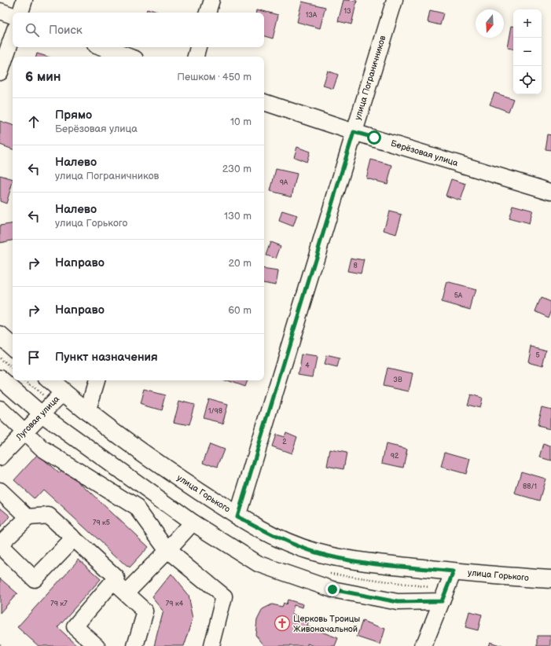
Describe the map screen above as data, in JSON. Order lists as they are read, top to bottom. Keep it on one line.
{"streets":{"main road":["улица Горького"],"street":["улица Пограничников","Берёзовая улица","Луговая улица"]},"crossings":[["улица Пограничников","Берёзовая улица"],["улица Пограничников","улица Горького"],["Луговая улица","улица Горького"]],"places":{"church":["Церковь Троицы Живоначальной"]},"house_numbers":["13","13А","9А","8","5А","5","4","3В","1/98","2","92","88/1","79 к5","79 к7","79 к4"],"north":"bottom","page":{"map_buttons":["+","−"],"search":"Поиск","heading":["6 мин","Пешком · 450 m"],"list":[["Прямо","Берёзовая улица","10 m"],["Налево","улица Пограничников","230 m"],["Налево","улица Горького","130 m"],["Направо","20 m"],["Направо","60 m"],"Пункт назначения"]}}
